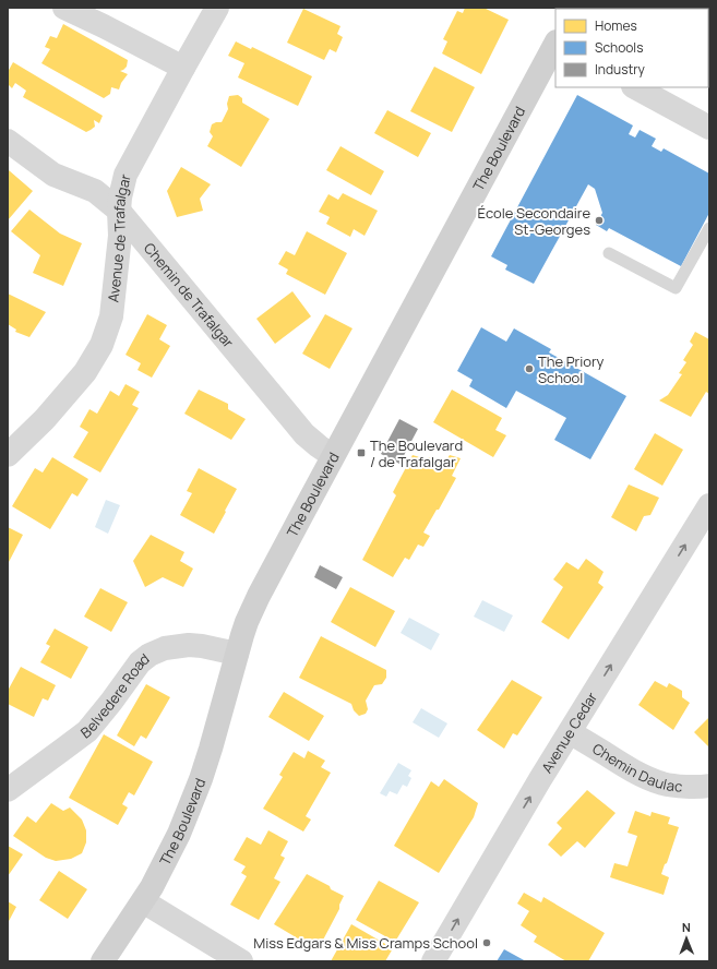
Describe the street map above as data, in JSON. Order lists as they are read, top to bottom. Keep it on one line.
{"streets":{"main road":["The Boulevard"],"street":["Avenue de Trafalgar","Chemin de Trafalgar","Belvedere Road","Avenue Cedar","Chemin Daulac"]},"crossings":[["The Boulevard","Chemin de Trafalgar"],["The Boulevard","Belvedere Road"],["Avenue de Trafalgar","Chemin de Trafalgar"],["Avenue Cedar","Chemin Daulac"]],"one_way":["Avenue Cedar"],"places":{"other":["École Secondaire St-Georges","The Priory School","Miss Edgars & Miss Cramps School"],"transit":["The Boulevard / de Trafalgar"]},"legend":["Homes","Schools","Industry"],"north":"top"}
